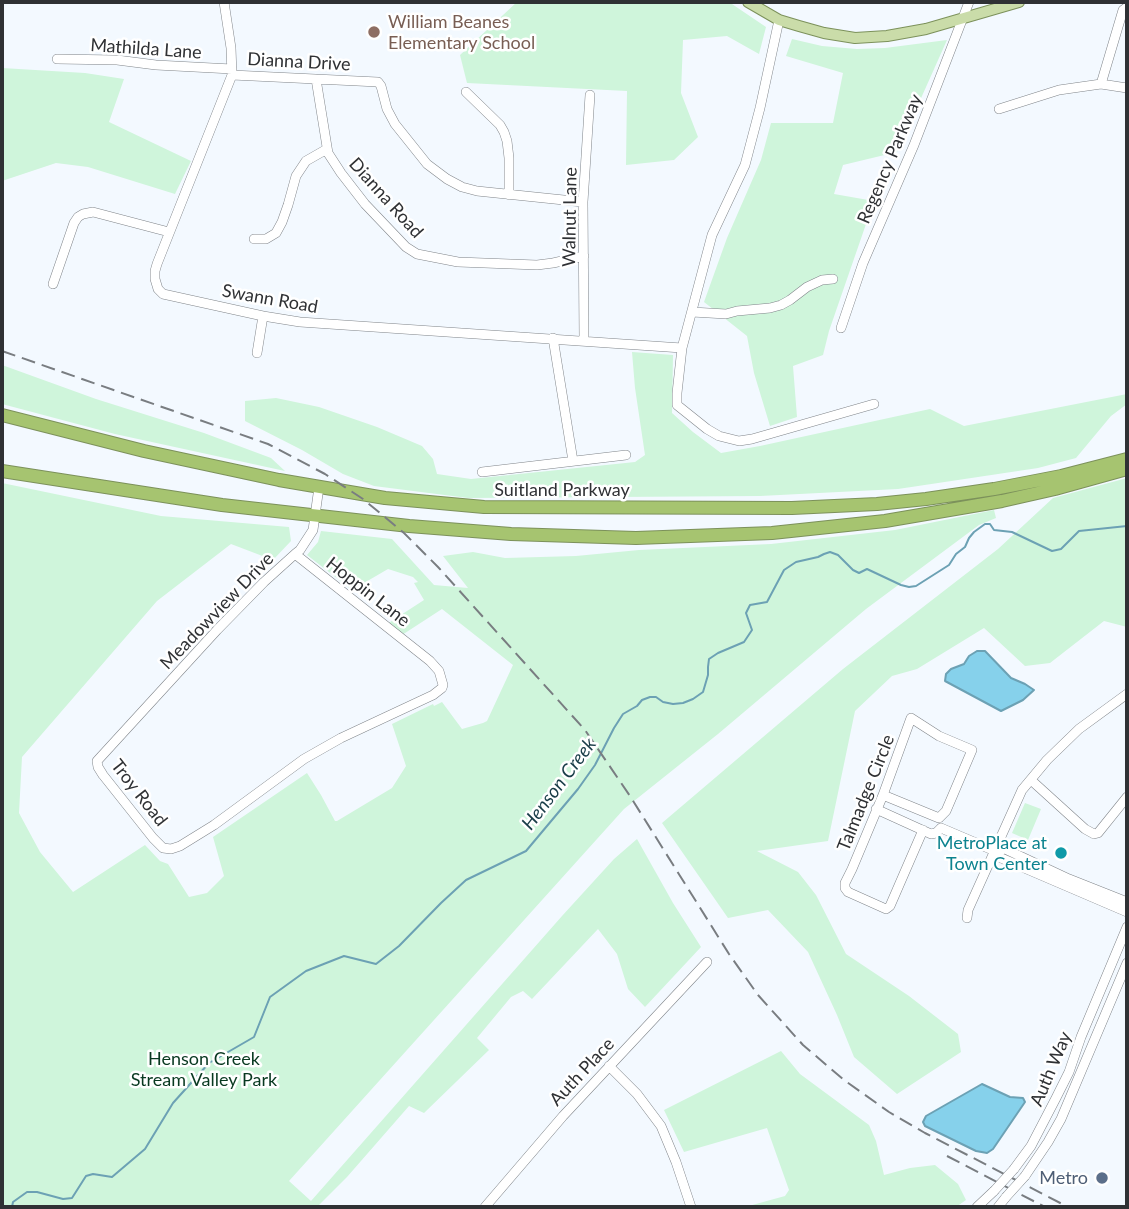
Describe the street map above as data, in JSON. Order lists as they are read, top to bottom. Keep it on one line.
{"streets":{"highway":["Suitland Parkway"],"street":["Mathilda Lane","Dianna Drive","Regency Parkway","Dianna Road","Walnut Lane","Swann Road","Hoppin Lane","Meadowview Drive","Troy Road","Talmadge Circle","Auth Way","Auth Place"]},"crossings":[["Mathilda Lane","Dianna Drive"],["Mathilda Lane","Swann Road"],["Dianna Drive","Dianna Road"],["Dianna Drive","Swann Road"],["Dianna Road","Walnut Lane"],["Walnut Lane","Swann Road"],["Suitland Parkway","Meadowview Drive"],["Hoppin Lane","Meadowview Drive"],["Hoppin Lane","Troy Road"],["Meadowview Drive","Troy Road"]],"water":["Henson Creek"],"parks":["Henson Creek Stream Valley Park"],"places":["William Beanes Elementary School","MetroPlace at Town Center","Metro"]}
